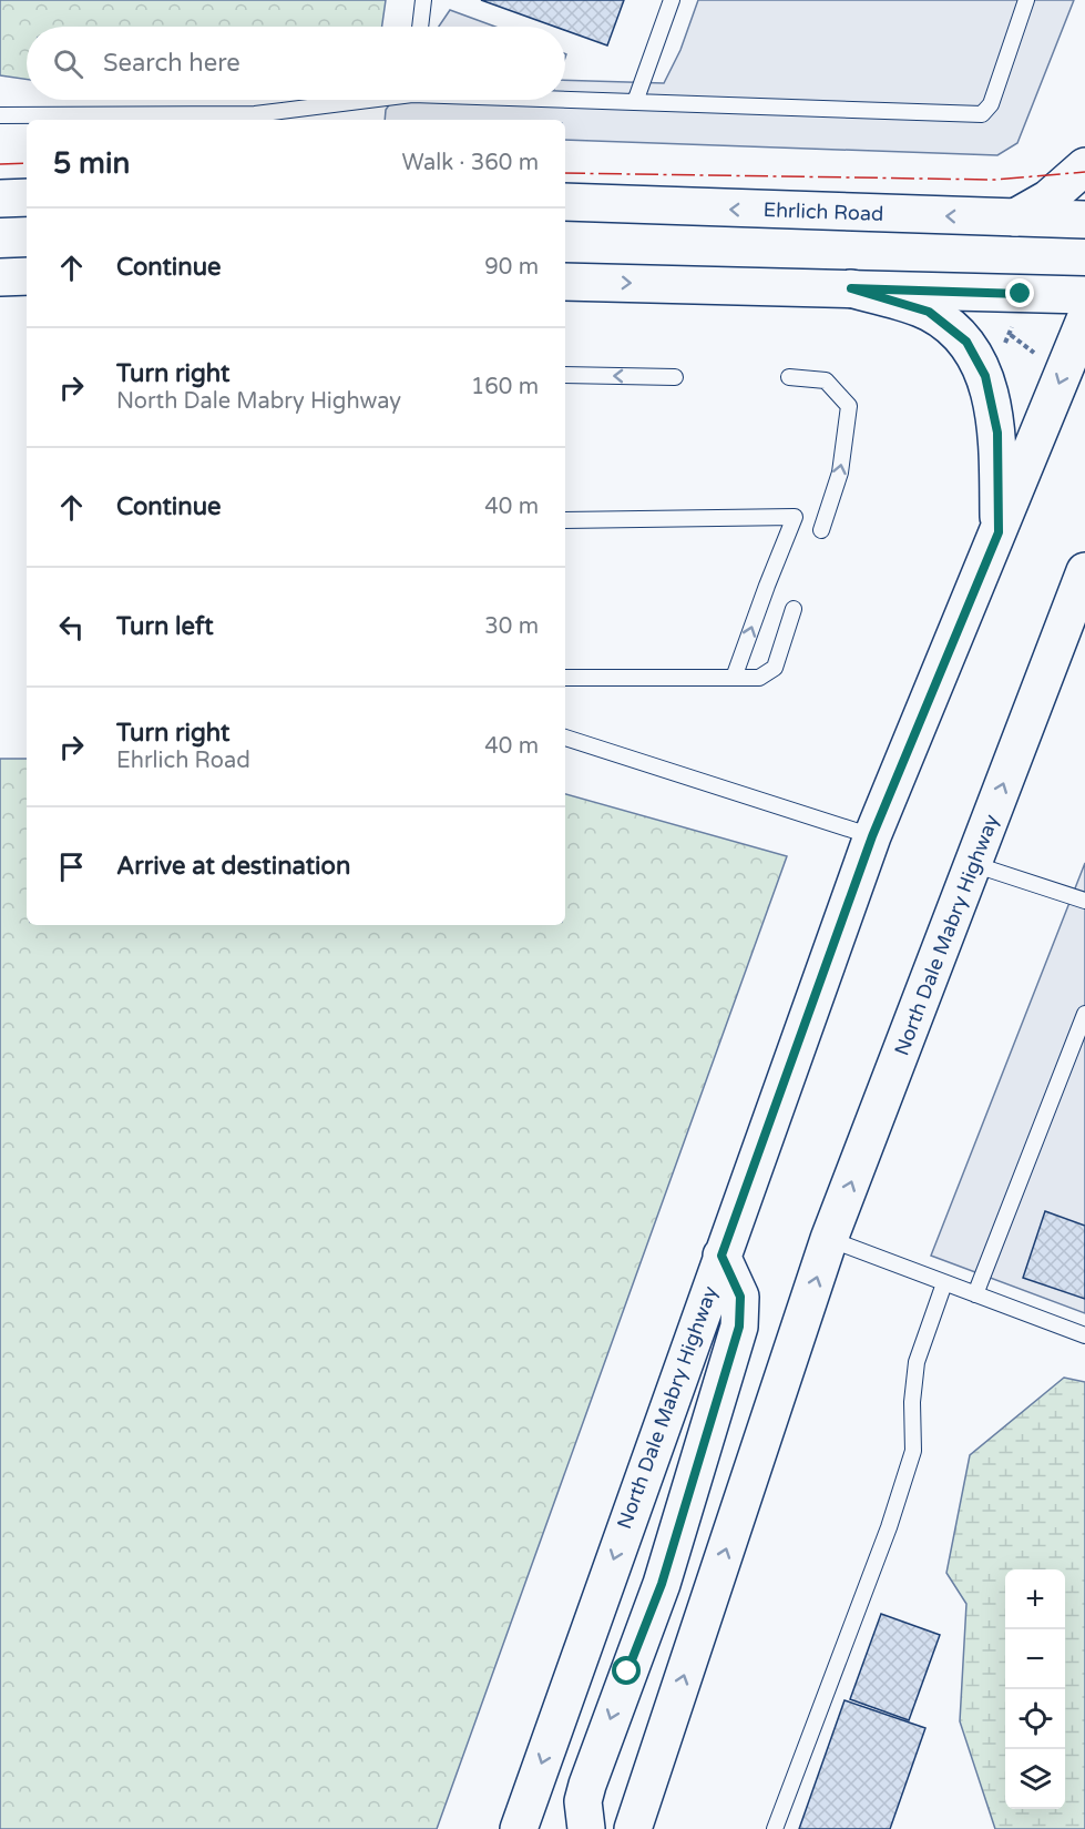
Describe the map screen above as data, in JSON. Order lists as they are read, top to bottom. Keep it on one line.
{"streets":{"main road":["Ehrlich Road","North Dale Mabry Highway"]},"page":{"search":"Search here","heading":["5 min","Walk · 360 m"],"list":[["Continue","90 m"],["Turn right","North Dale Mabry Highway","160 m"],["Continue","40 m"],["Turn left","30 m"],["Turn right","Ehrlich Road","40 m"],"Arrive at destination"],"map_buttons":["+","−"]}}
